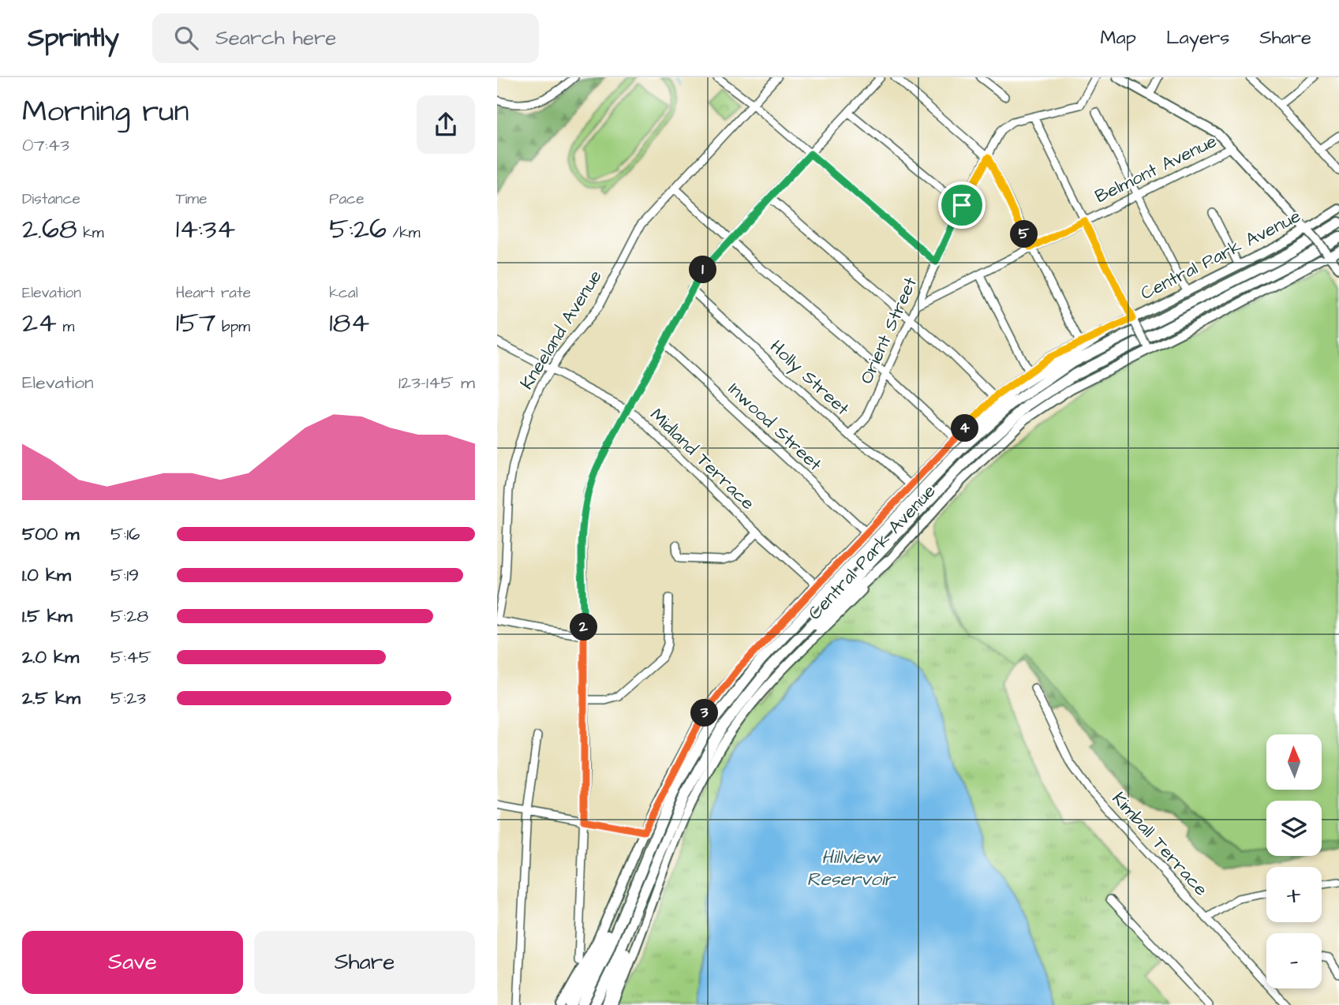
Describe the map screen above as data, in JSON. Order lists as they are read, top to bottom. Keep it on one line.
{"streets":{"main road":["Central Park Avenue"],"street":["Belmont Avenue","Kneeland Avenue","Orient Street","Holly Street","Inwood Street","Midland Terrace","Kimball Terrace"]},"crossings":[["Belmont Avenue","Orient Street"],["Central Park Avenue","Holly Street"],["Central Park Avenue","Inwood Street"],["Central Park Avenue","Midland Terrace"],["Kneeland Avenue","Midland Terrace"],["Orient Street","Holly Street"]],"water":["Hillview Reservoir"],"north":"top","page":{"header":"Sprintly","search":"Search here","nav":["Map","Layers","Share"],"heading":["Morning run","07:43"],"stats":[["Distance","2.68 km"],["Time","14:34"],["Pace","5:26 /km"],["Elevation","24 m"],["Heart rate","157 bpm"],["kcal","184"]],"pins":["5","1","4","2","3"],"chart":["Elevation","123–145 m"],"list":[{"name":"500 m","note":"5:16"},{"name":"1.0 km","note":"5:19"},{"name":"1.5 km","note":"5:28"},{"name":"2.0 km","note":"5:45"},{"name":"2.5 km","note":"5:23"}],"map_buttons":["+","−"],"buttons":["Save","Share"]}}
